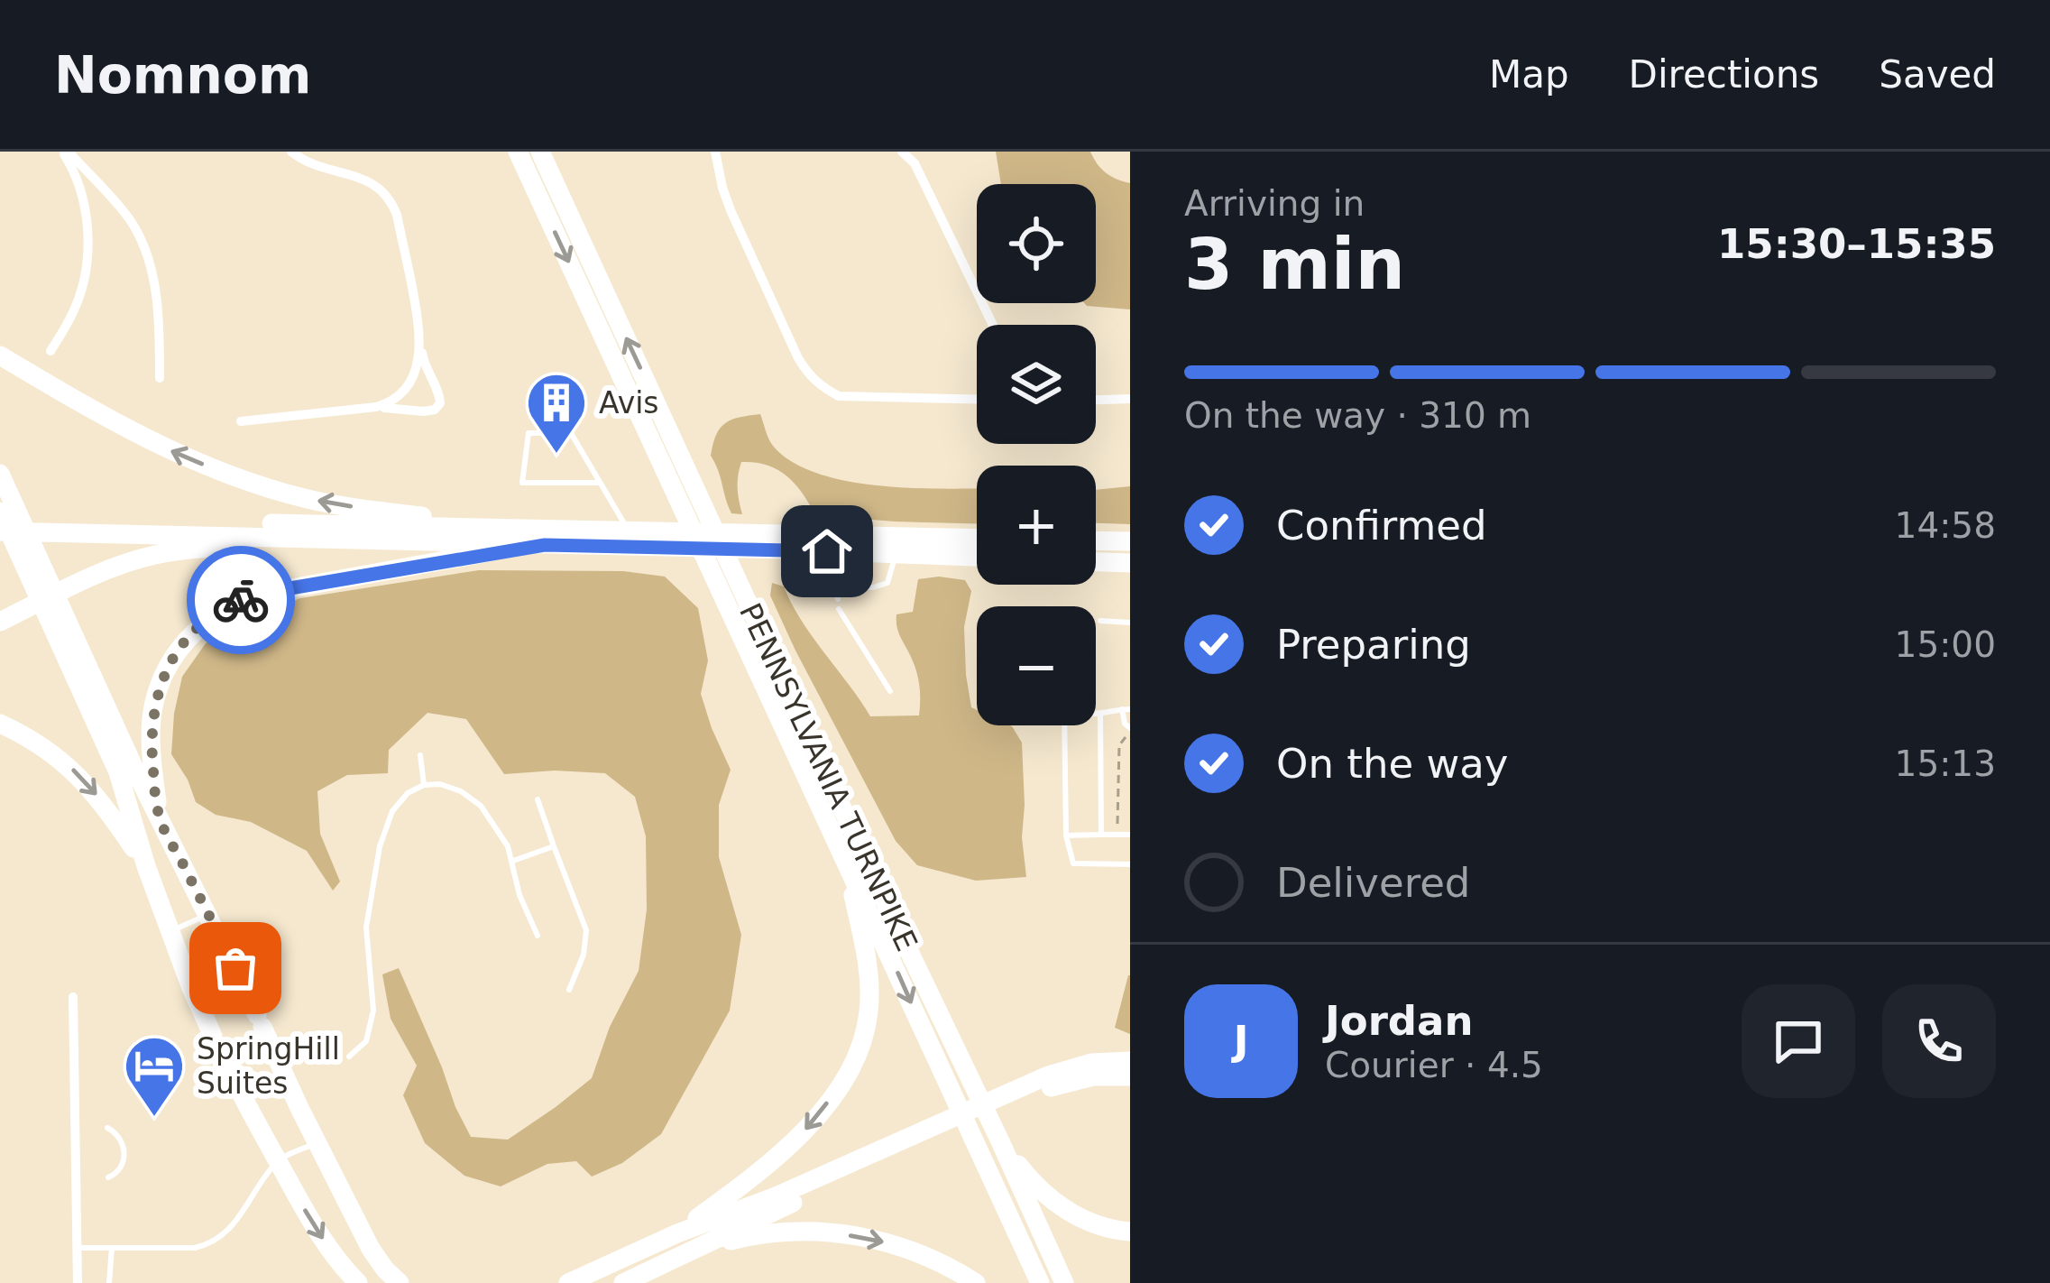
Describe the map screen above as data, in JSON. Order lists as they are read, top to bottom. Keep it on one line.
{"streets":{"highway":["PENNSYLVANIA TURNPIKE"]},"places":{"building":["Avis"],"hotel":["SpringHill Suites"]},"page":{"header":"Nomnom","nav":["Map","Directions","Saved"],"heading":["3 min","Arriving in","15:30–15:35"],"panel":["Jordan","Courier · 4.5"],"map_buttons":["+","−"],"bar":"On the way · 310 m","list":[["Confirmed","14:58"],["Preparing","15:00"],["On the way","15:13"],"Delivered"],"round":"J"}}
